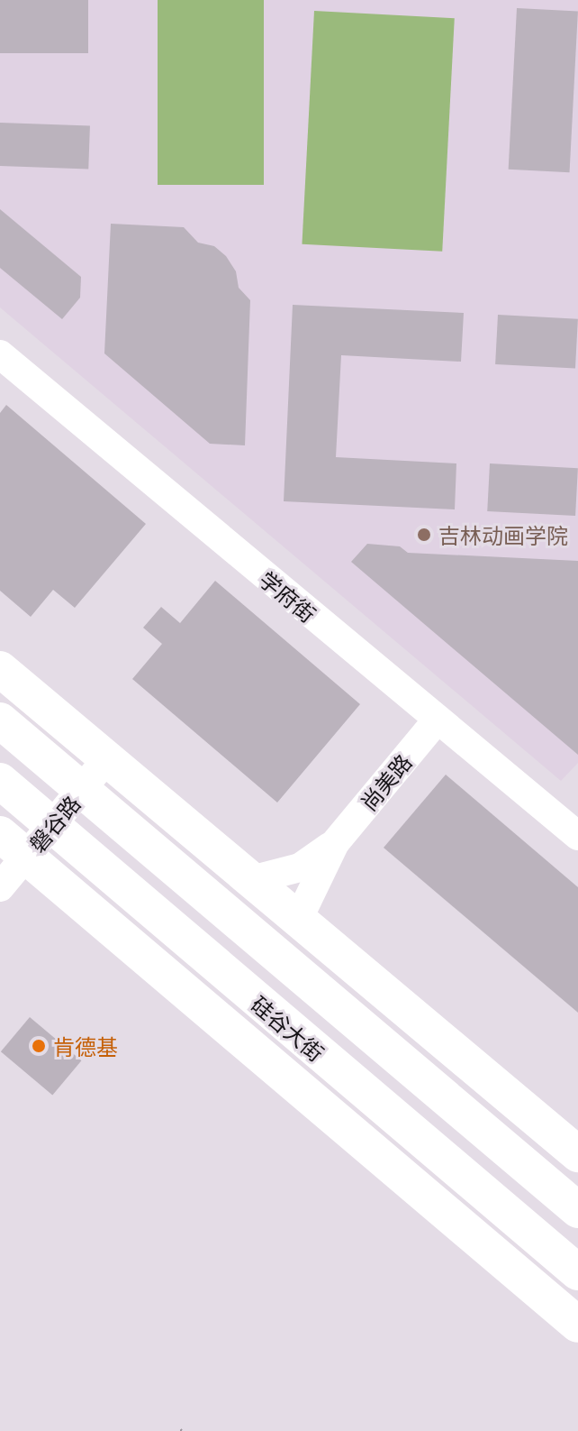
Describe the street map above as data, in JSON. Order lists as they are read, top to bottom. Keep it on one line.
{"streets":{"main road":["硅谷大街"],"street":["学府街","尚美路","磐谷路"]},"crossings":[["学府街","尚美路"],["磐谷路","硅谷大街"]],"places":["吉林动画学院","肯德基"]}
